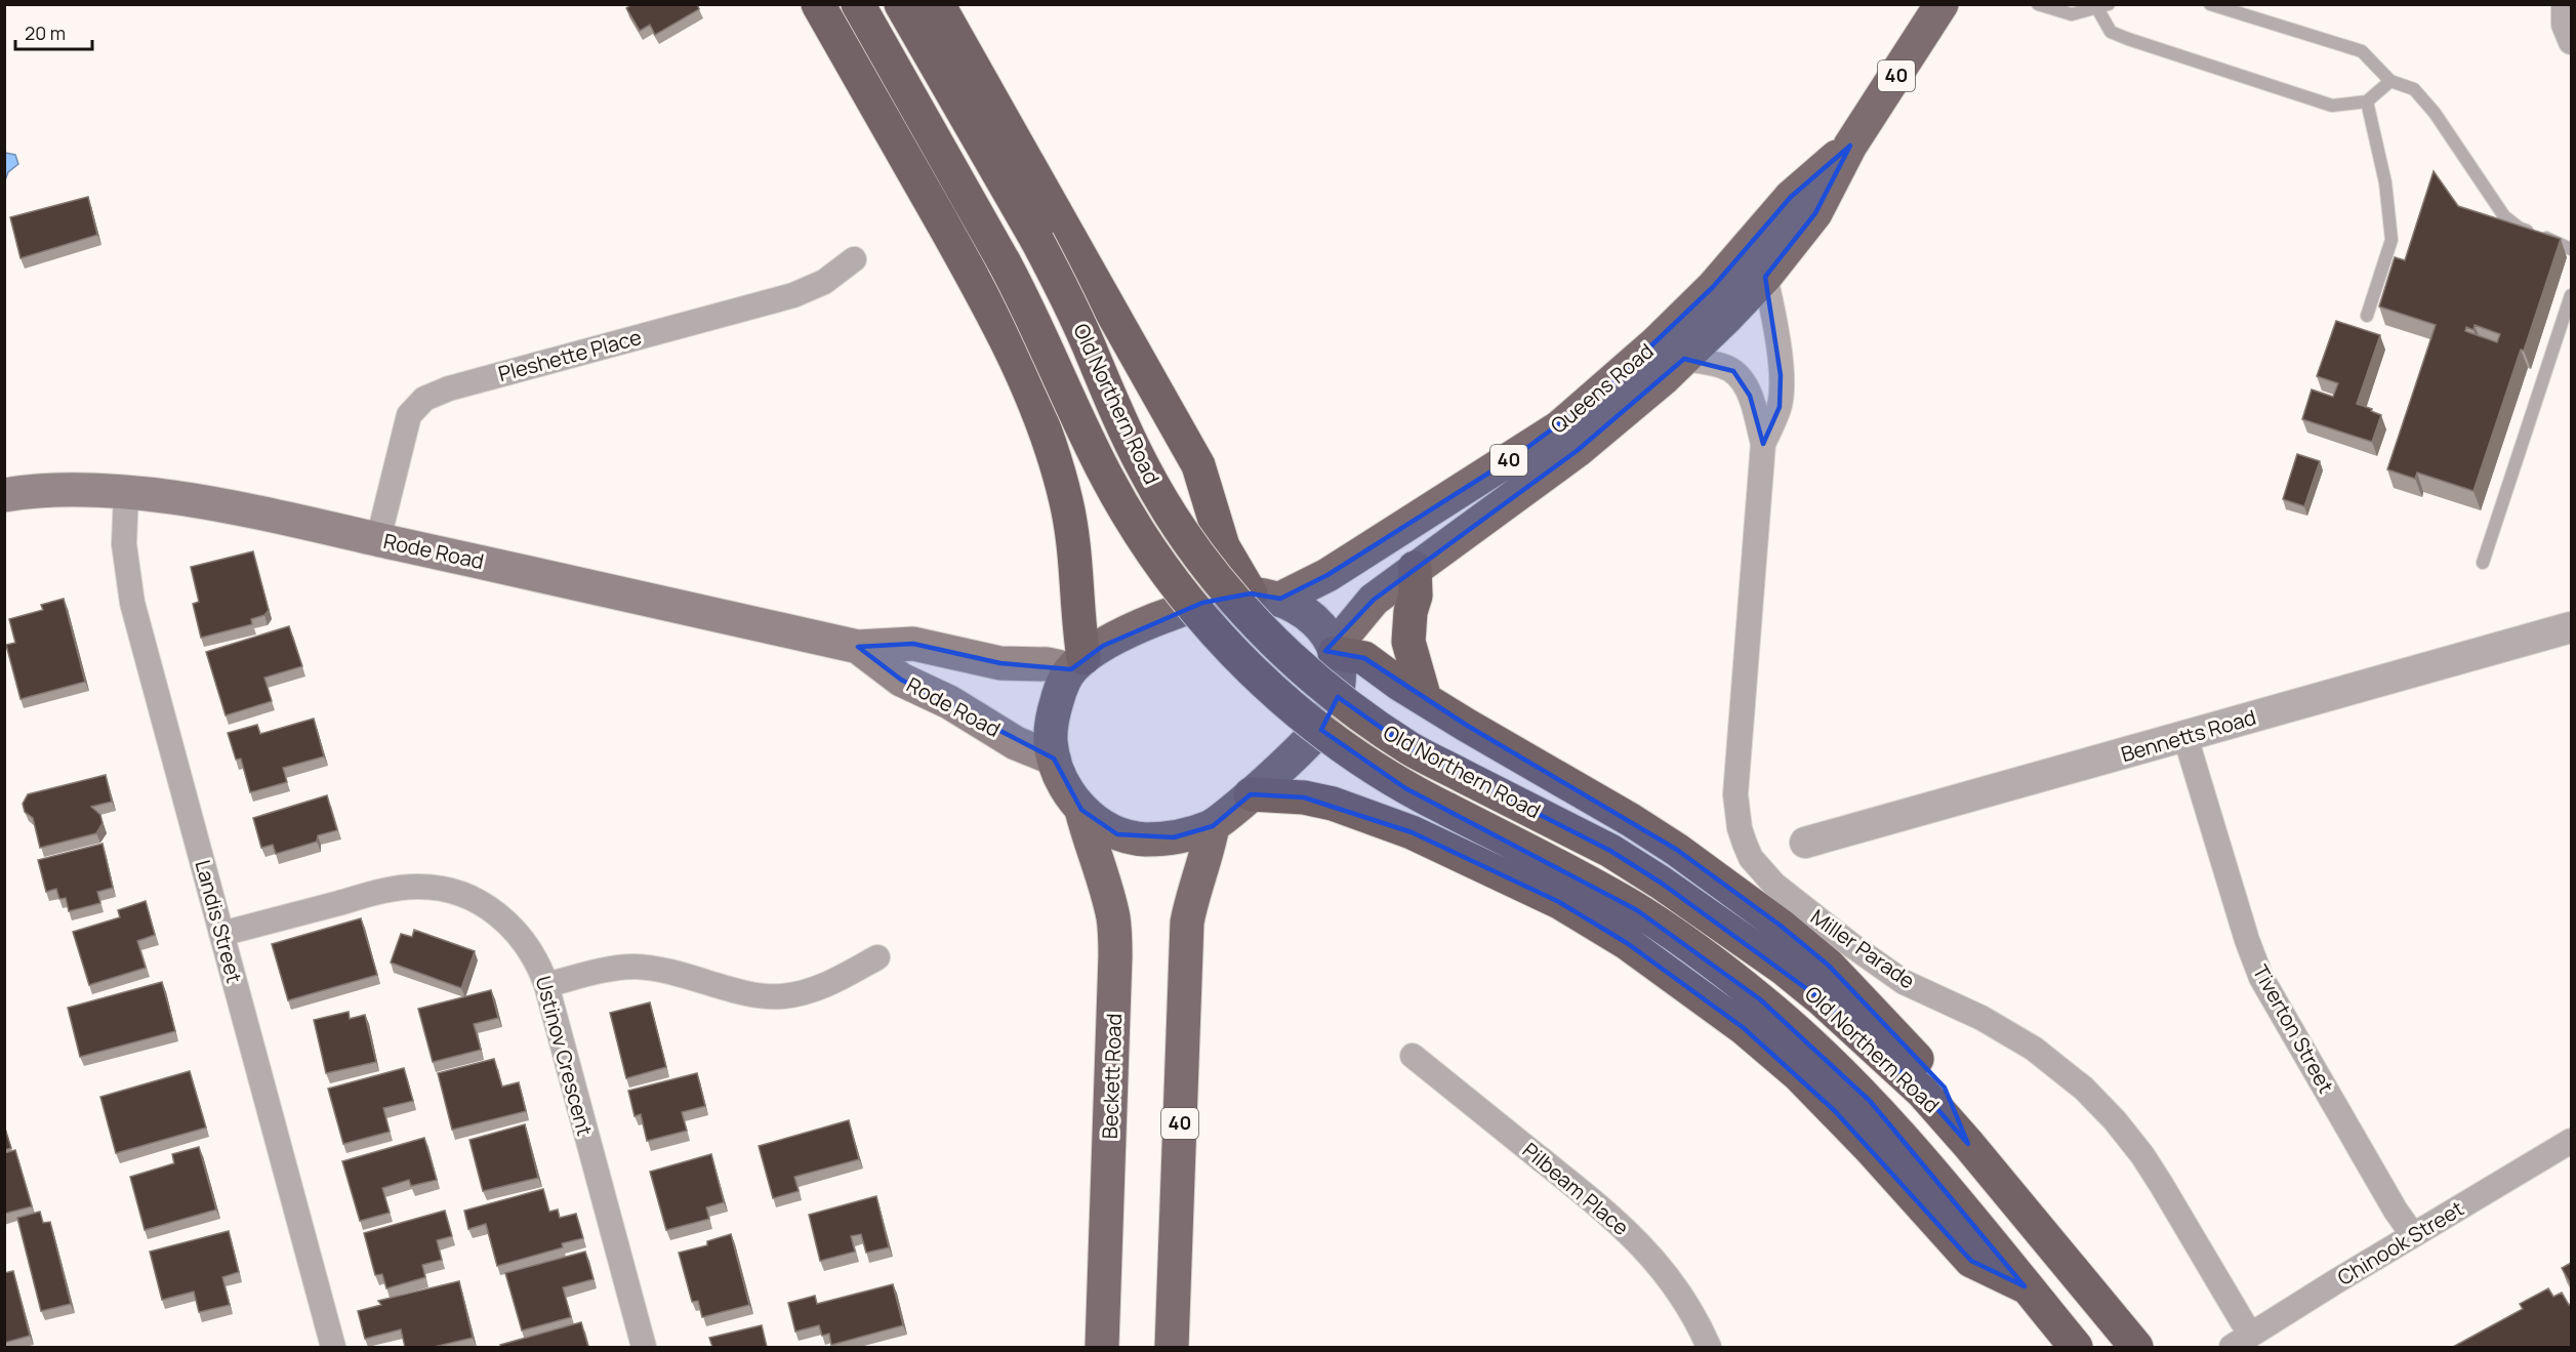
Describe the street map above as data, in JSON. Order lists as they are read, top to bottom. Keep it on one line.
{"streets":{"highway":["Old Northern Road"],"main road":["40","Queens Road","Rode Road","Beckett Road"],"street":["Pleshette Place","Bennetts Road","Landis Street","Miller Parade","Tiverton Street","Ustinov Crescent","Pilbeam Place","Chinook Street"]},"crossings":[["40","Queens Road"],["40","Rode Road"],["Pleshette Place","Rode Road"],["Queens Road","Miller Parade"],["Rode Road","Landis Street"],["Bennetts Road","Tiverton Street"],["Landis Street","Ustinov Crescent"],["Miller Parade","Chinook Street"],["Tiverton Street","Chinook Street"]],"scale_bar":"20 m"}
